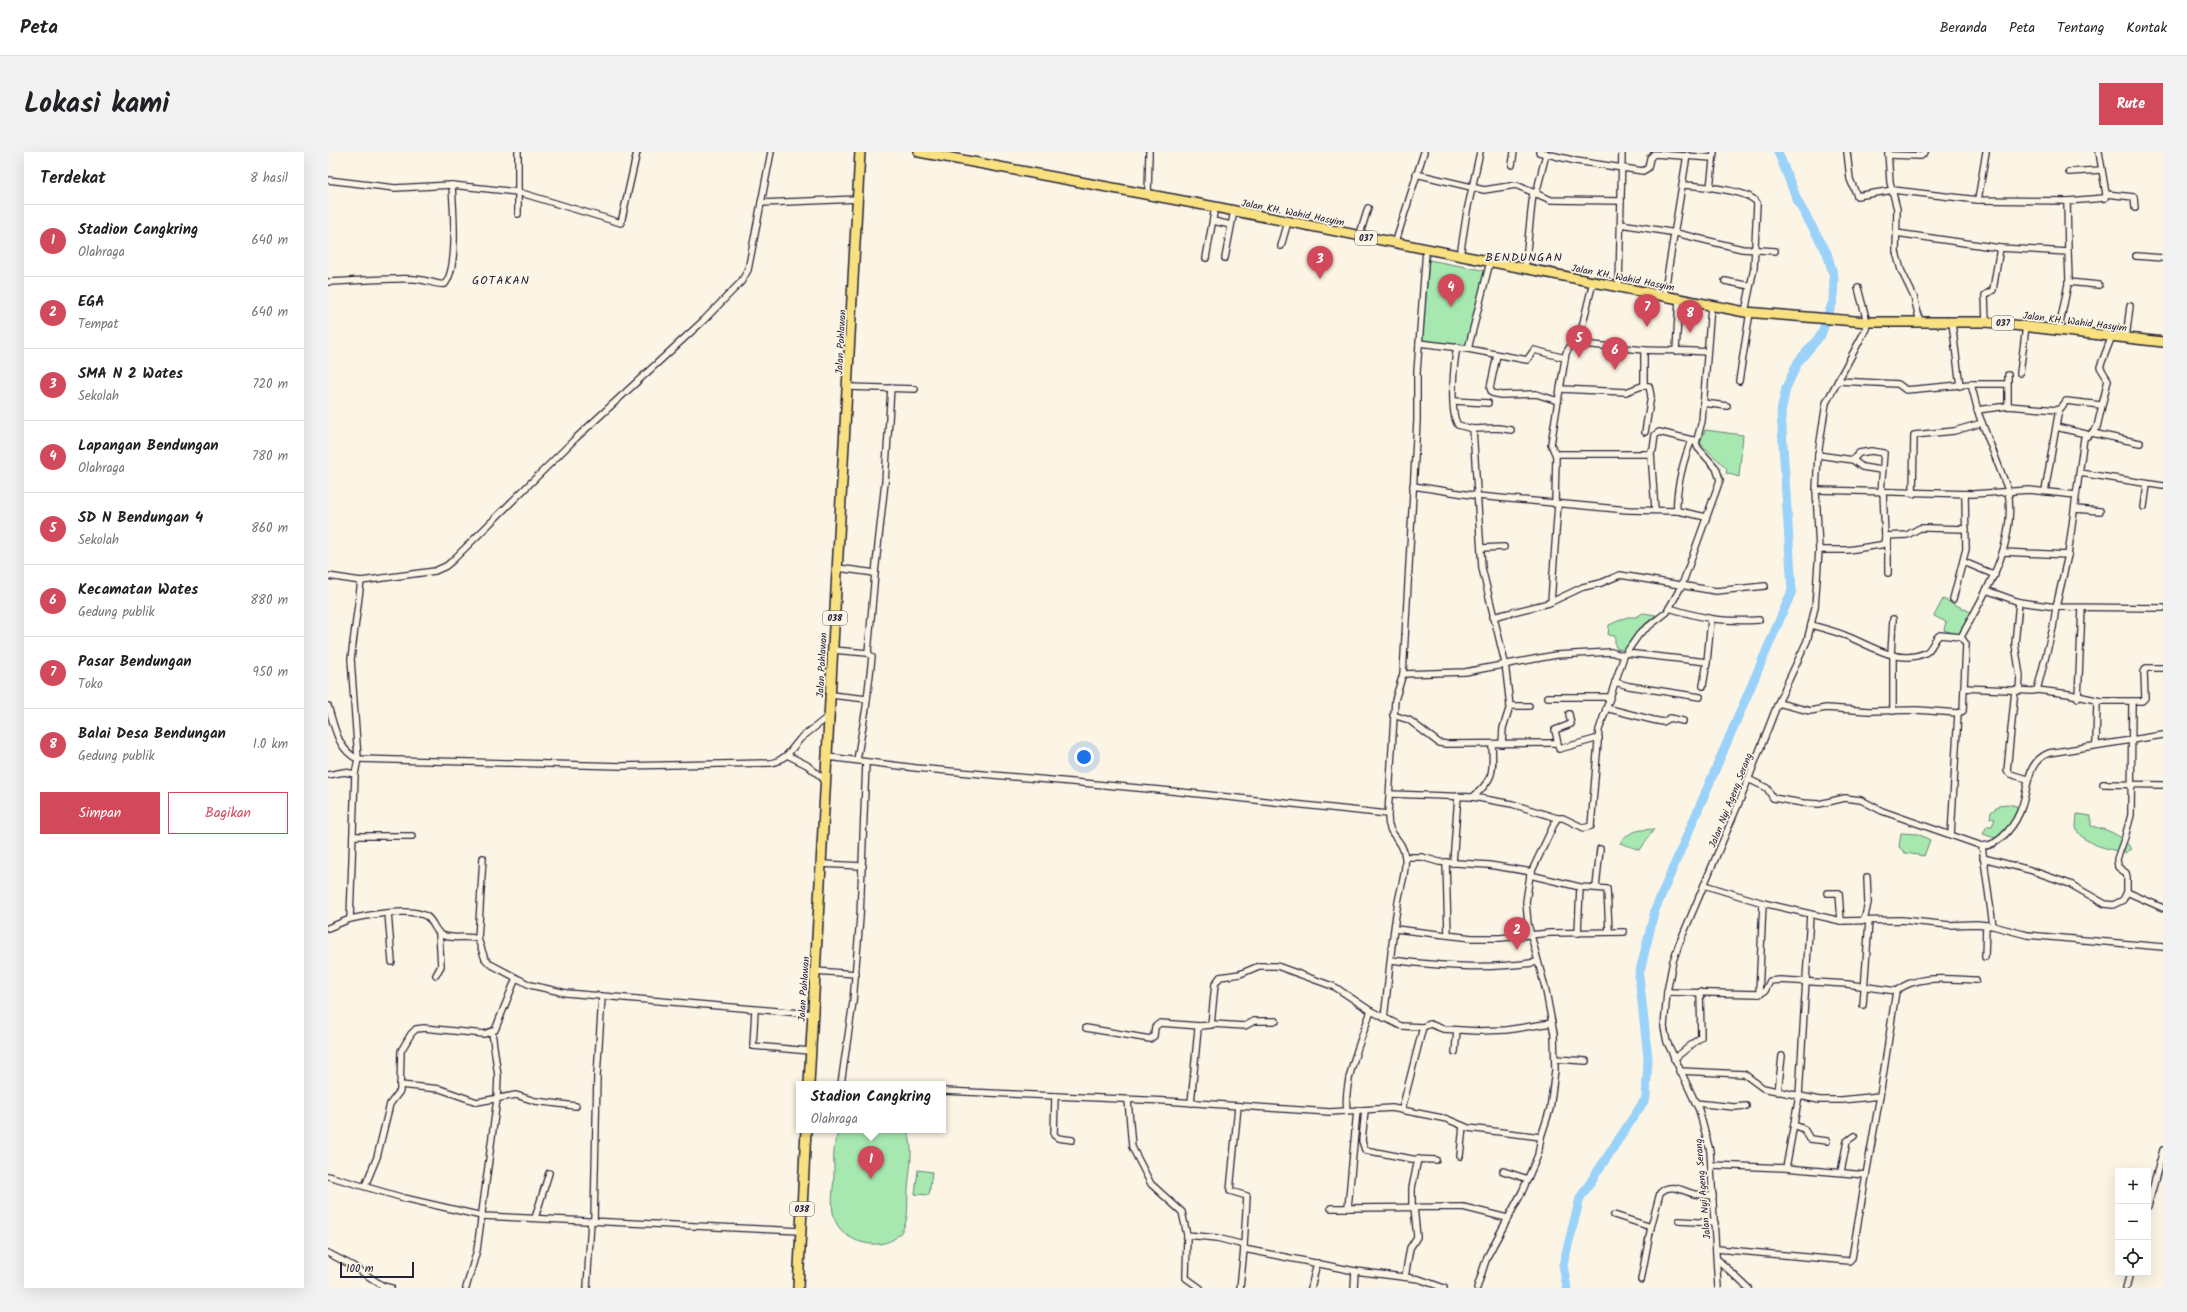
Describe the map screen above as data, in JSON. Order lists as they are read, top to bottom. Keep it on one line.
{"streets":{"main road":["Jalan KH. Wahid Hasyim","037","Jalan Pahlawan","038"],"street":["Jalan Nyi Ageng Serang"]},"crossings":[["Jalan KH. Wahid Hasyim","Jalan Nyi Ageng Serang"]],"districts":["BENDUNGAN","GOTAKAN"],"scale_bar":"100 m","page":{"header":"Peta","nav":["Beranda","Peta","Tentang","Kontak"],"title":"Lokasi kami","buttons":["Rute",["Simpan","Bagikan"]],"heading":["Terdekat","8 hasil"],"list":[{"mark":"1","name":"Stadion Cangkring","note":"Olahraga","value":"640 m"},{"mark":"2","name":"EGA","note":"Tempat","value":"640 m"},{"mark":"3","name":"SMA N 2 Wates","note":"Sekolah","value":"720 m"},{"mark":"4","name":"Lapangan Bendungan","note":"Olahraga","value":"780 m"},{"mark":"5","name":"SD N Bendungan 4","note":"Sekolah","value":"860 m"},{"mark":"6","name":"Kecamatan Wates","note":"Gedung publik","value":"880 m"},{"mark":"7","name":"Pasar Bendungan","note":"Toko","value":"950 m"},{"mark":"8","name":"Balai Desa Bendungan","note":"Gedung publik","value":"1.0 km"}],"pins":["3","4","7","8","5","6","2","1"],"popup":["Stadion Cangkring","Olahraga"],"map_buttons":["+","−"],"scale":"100 m"}}
